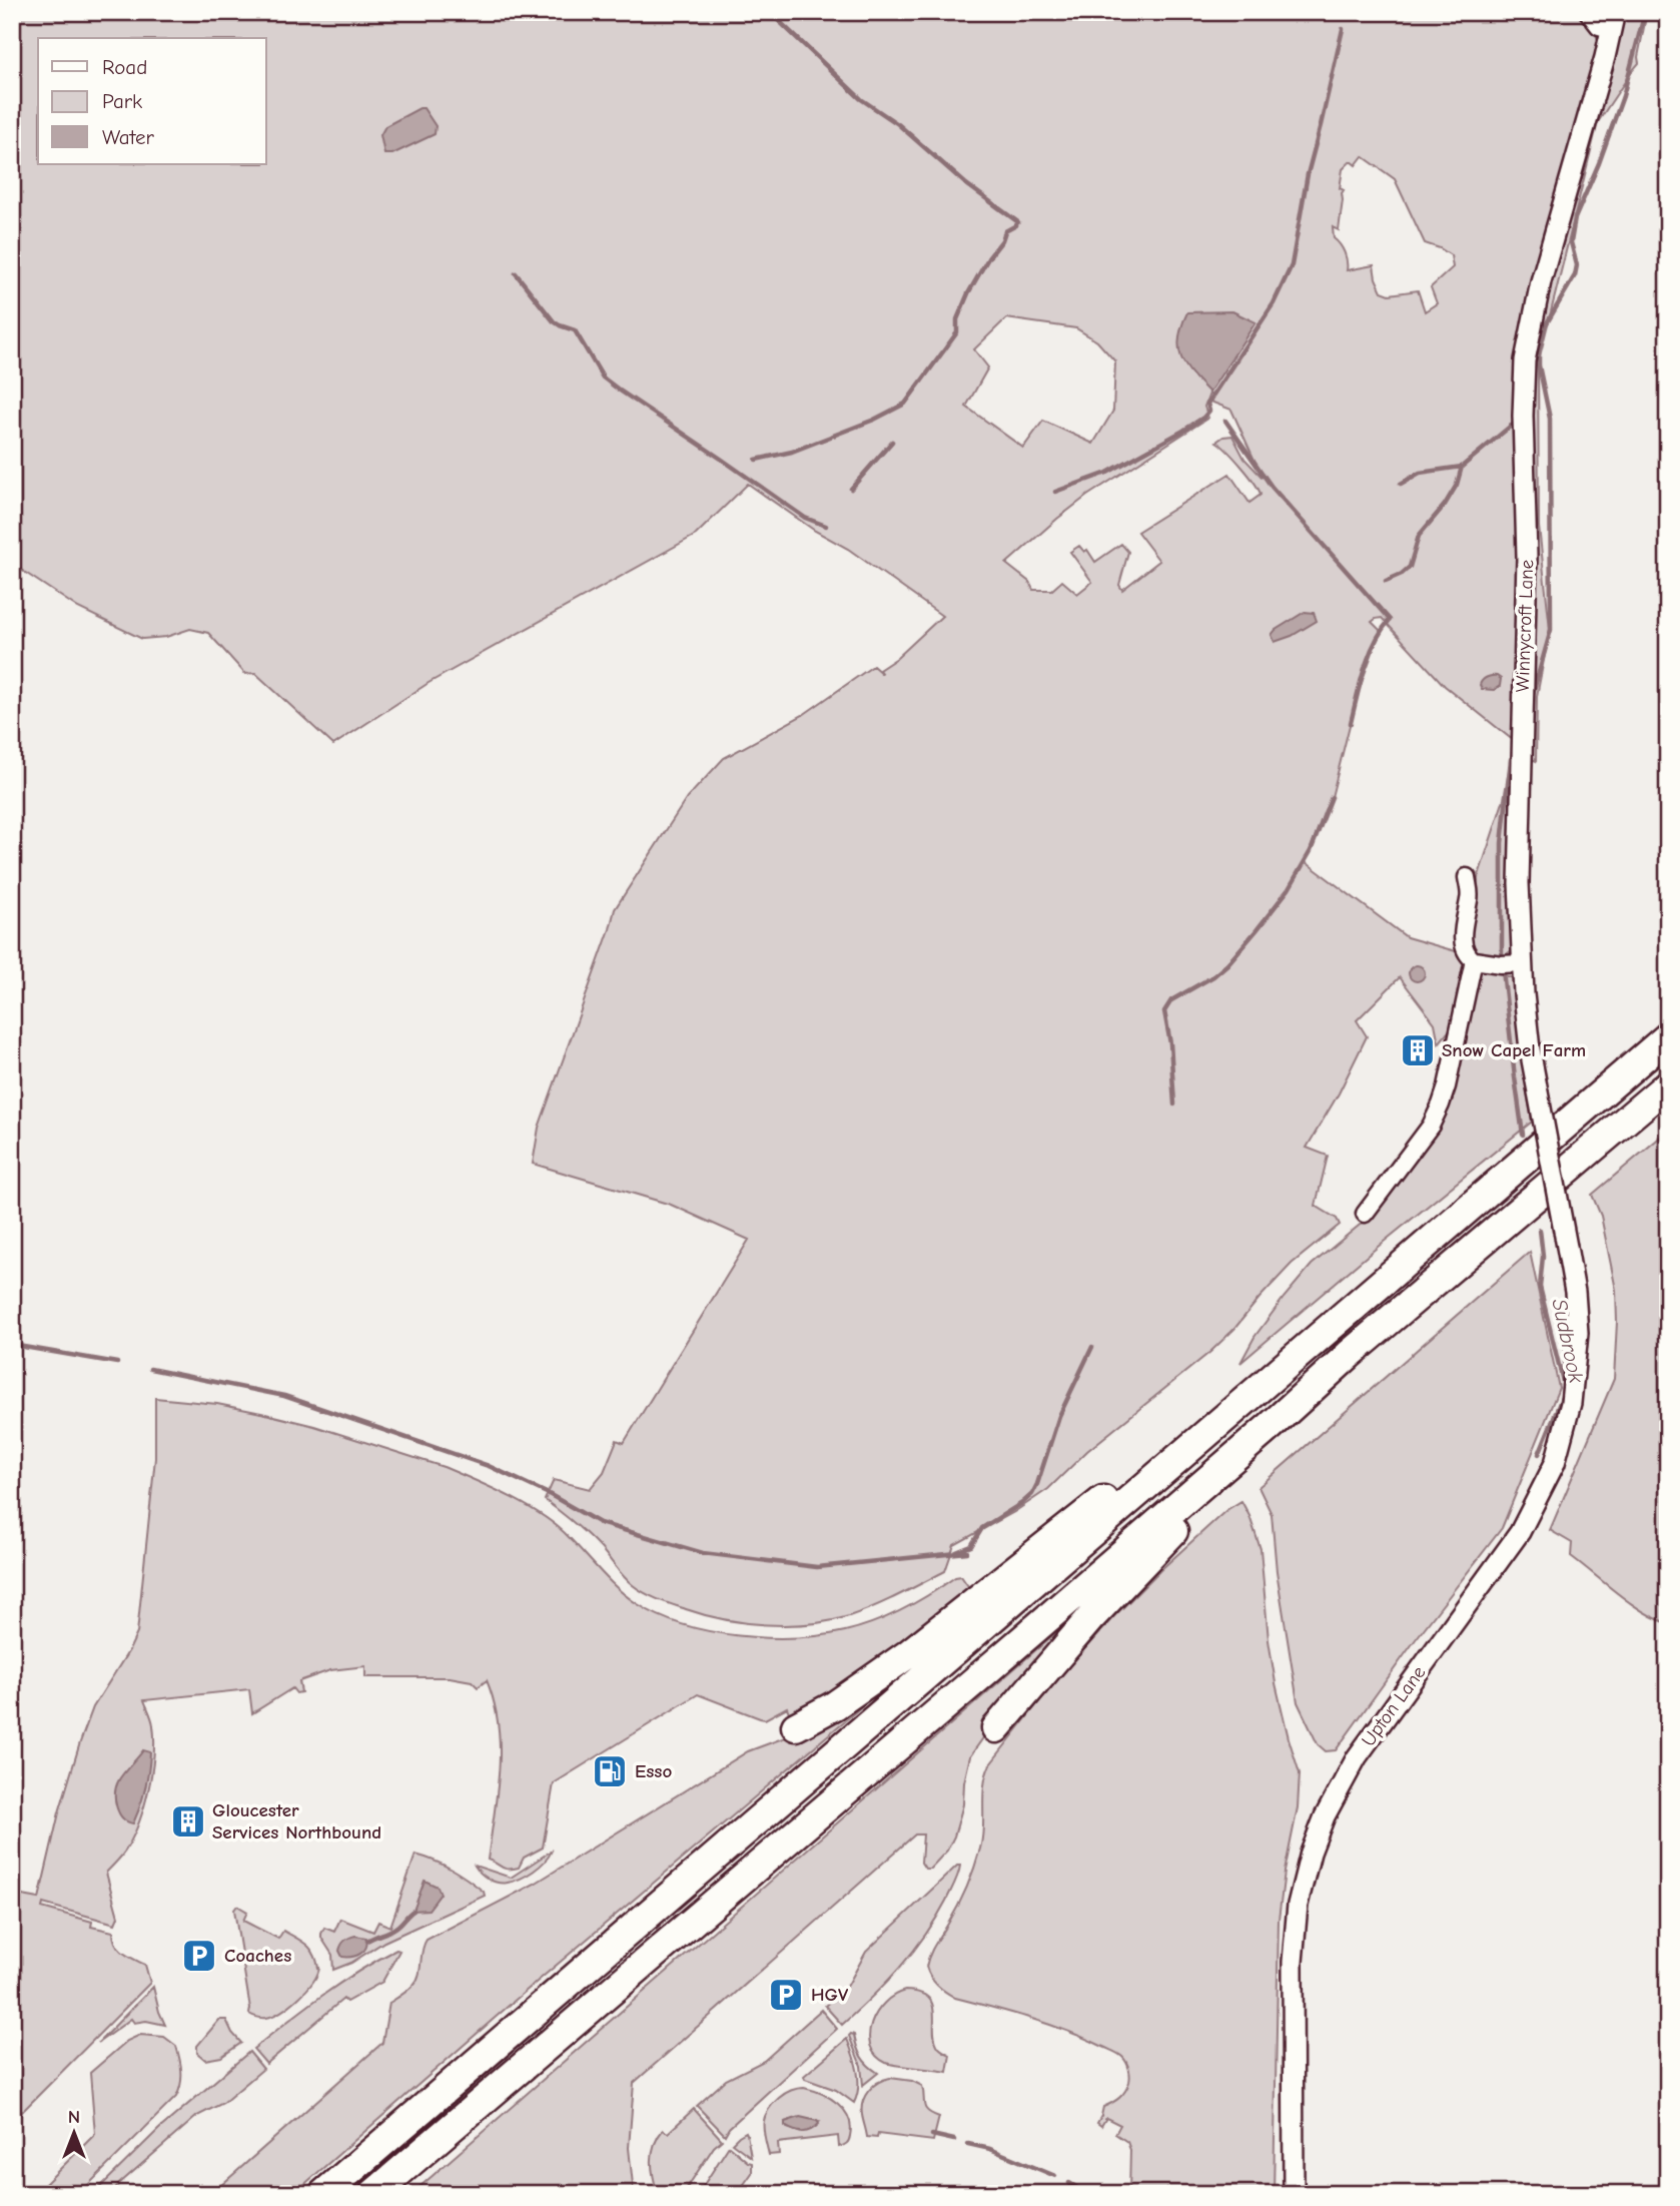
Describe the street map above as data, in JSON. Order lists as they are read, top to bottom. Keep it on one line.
{"streets":{"street":["Winnycroft Lane","Upton Lane"]},"crossings":[["Winnycroft Lane","Upton Lane"]],"water":["Sudbrook"],"places":{"building":["Snow Capel Farm","Gloucester Services Northbound"],"fuel station":["Esso"],"parking":["Coaches","HGV"]},"legend":["Road","Park","Water"],"north":"top"}
